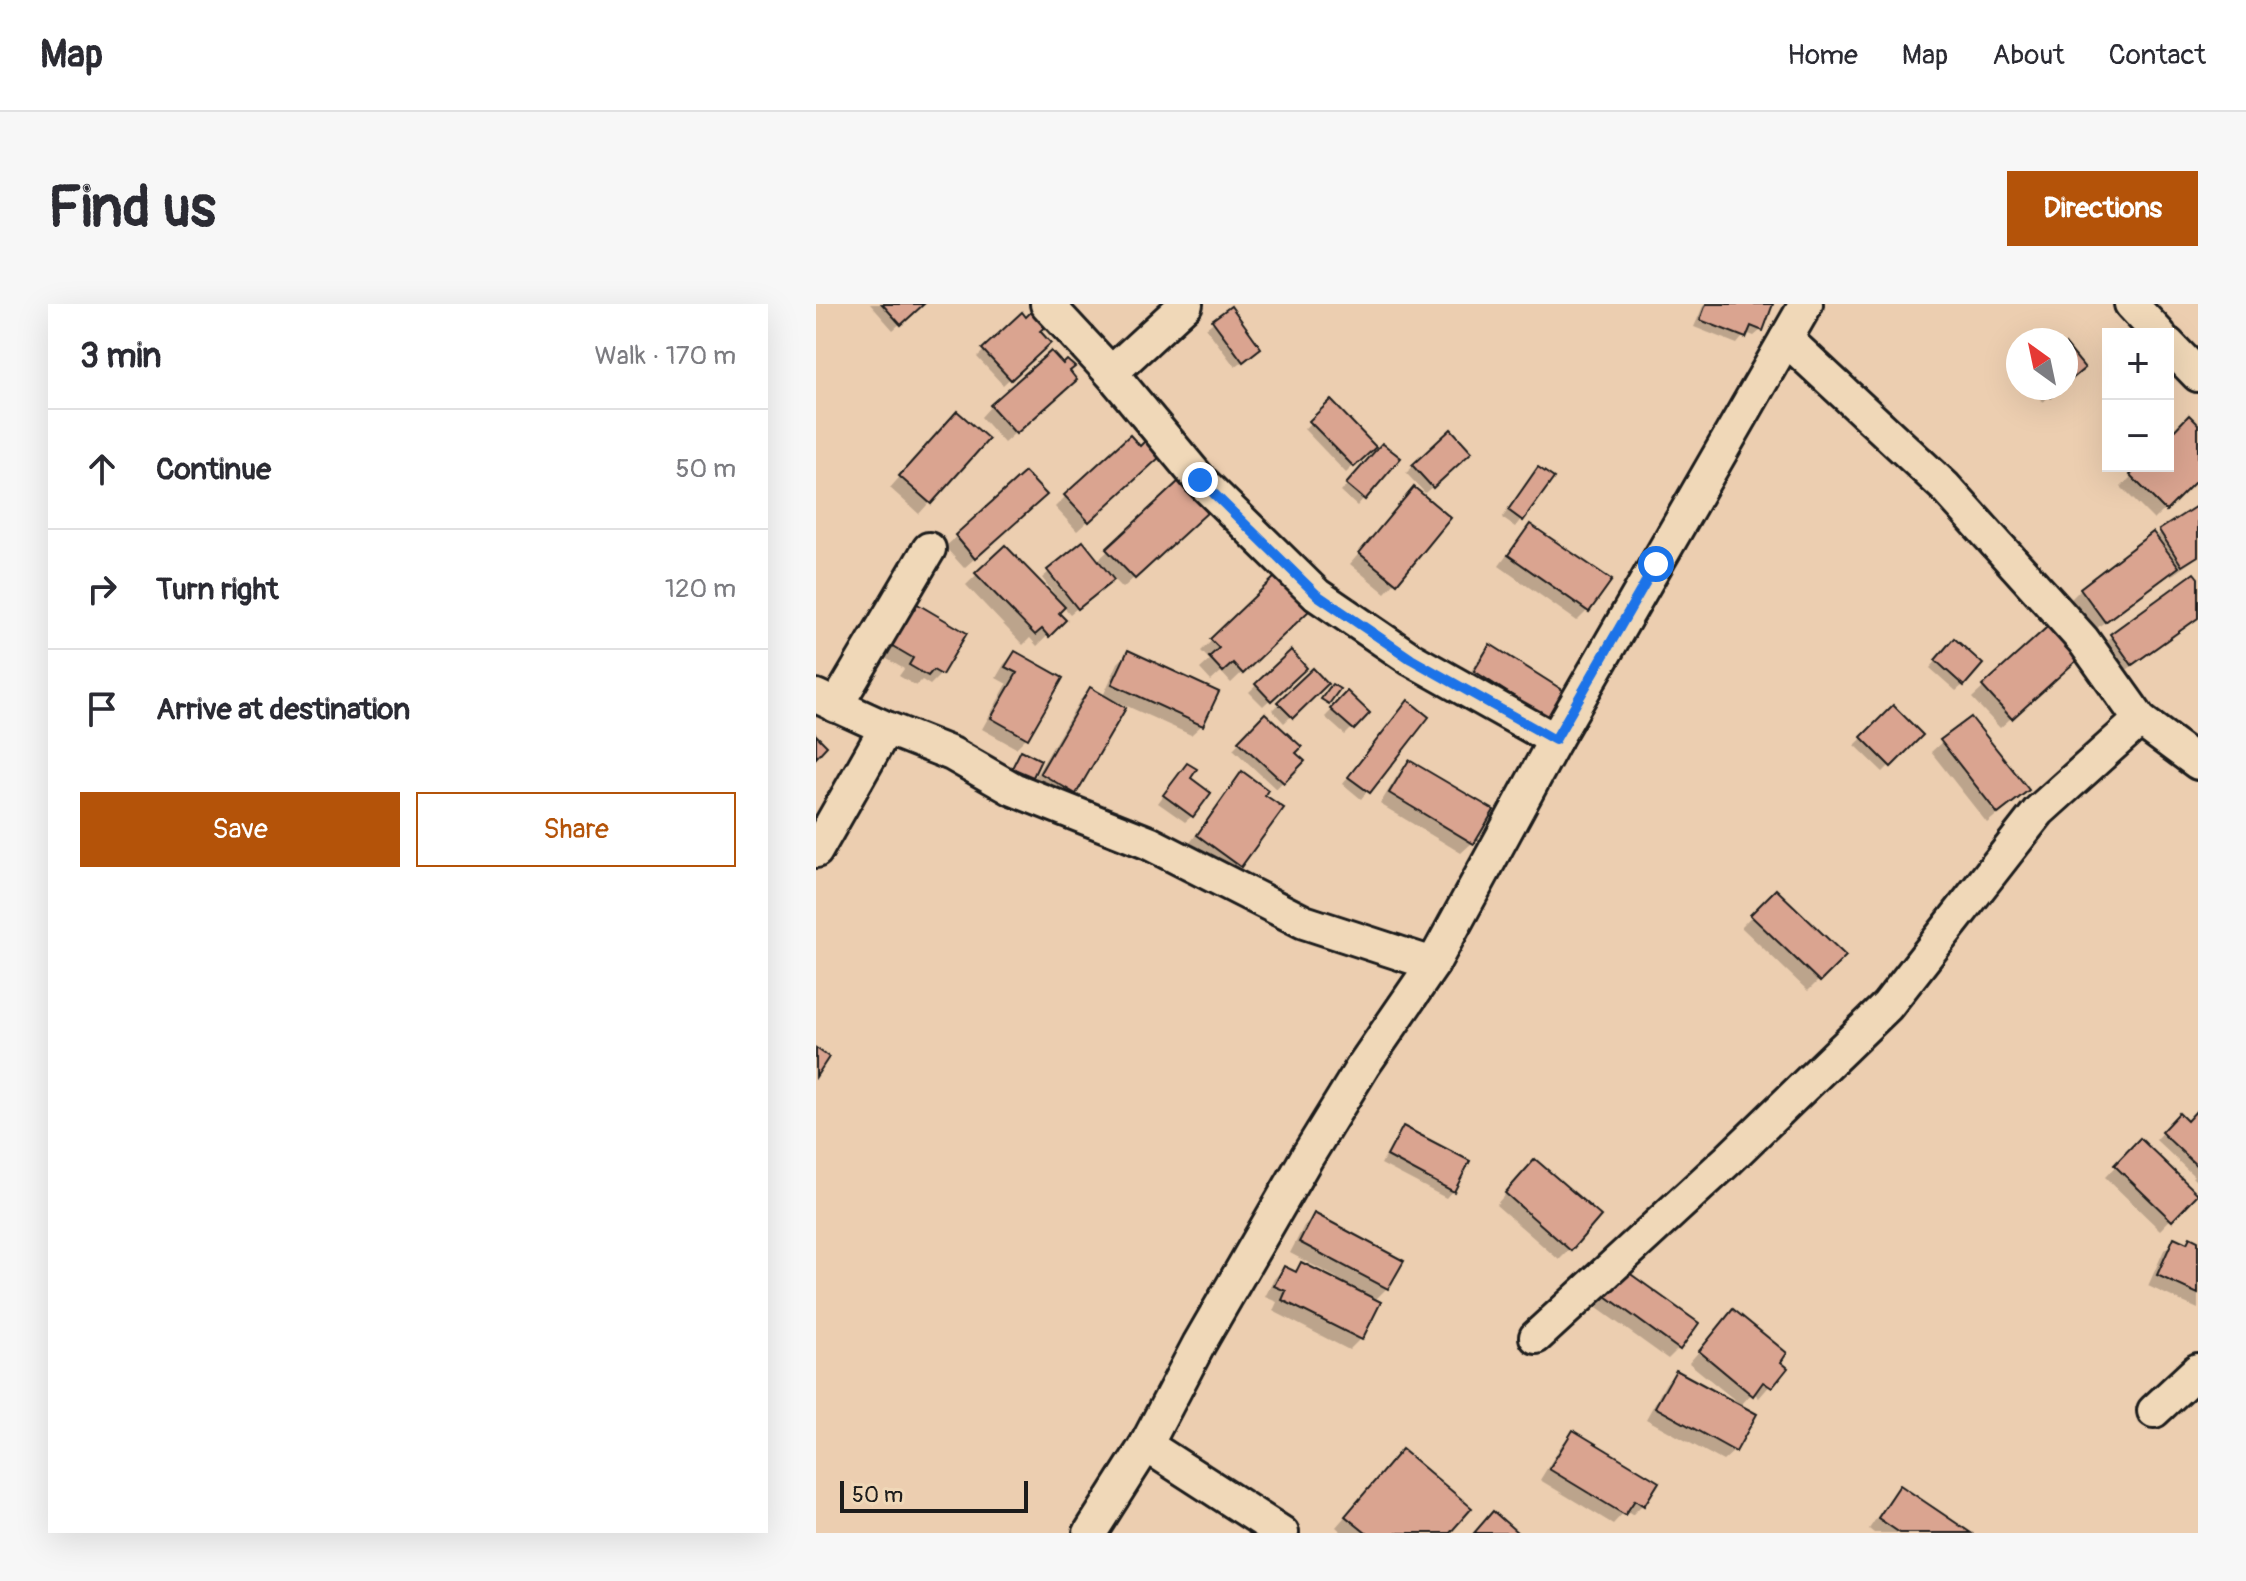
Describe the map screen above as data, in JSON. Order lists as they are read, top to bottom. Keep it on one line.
{"scale_bar":"50 m","north":"top left","page":{"header":"Map","nav":["Home","Map","About","Contact"],"buttons":["Directions",["Save","Share"]],"title":"Find us","heading":["3 min","Walk · 170 m"],"map_buttons":["+","−"],"list":[["Continue","50 m"],["Turn right","120 m"],"Arrive at destination"],"scale":"50 m"}}
